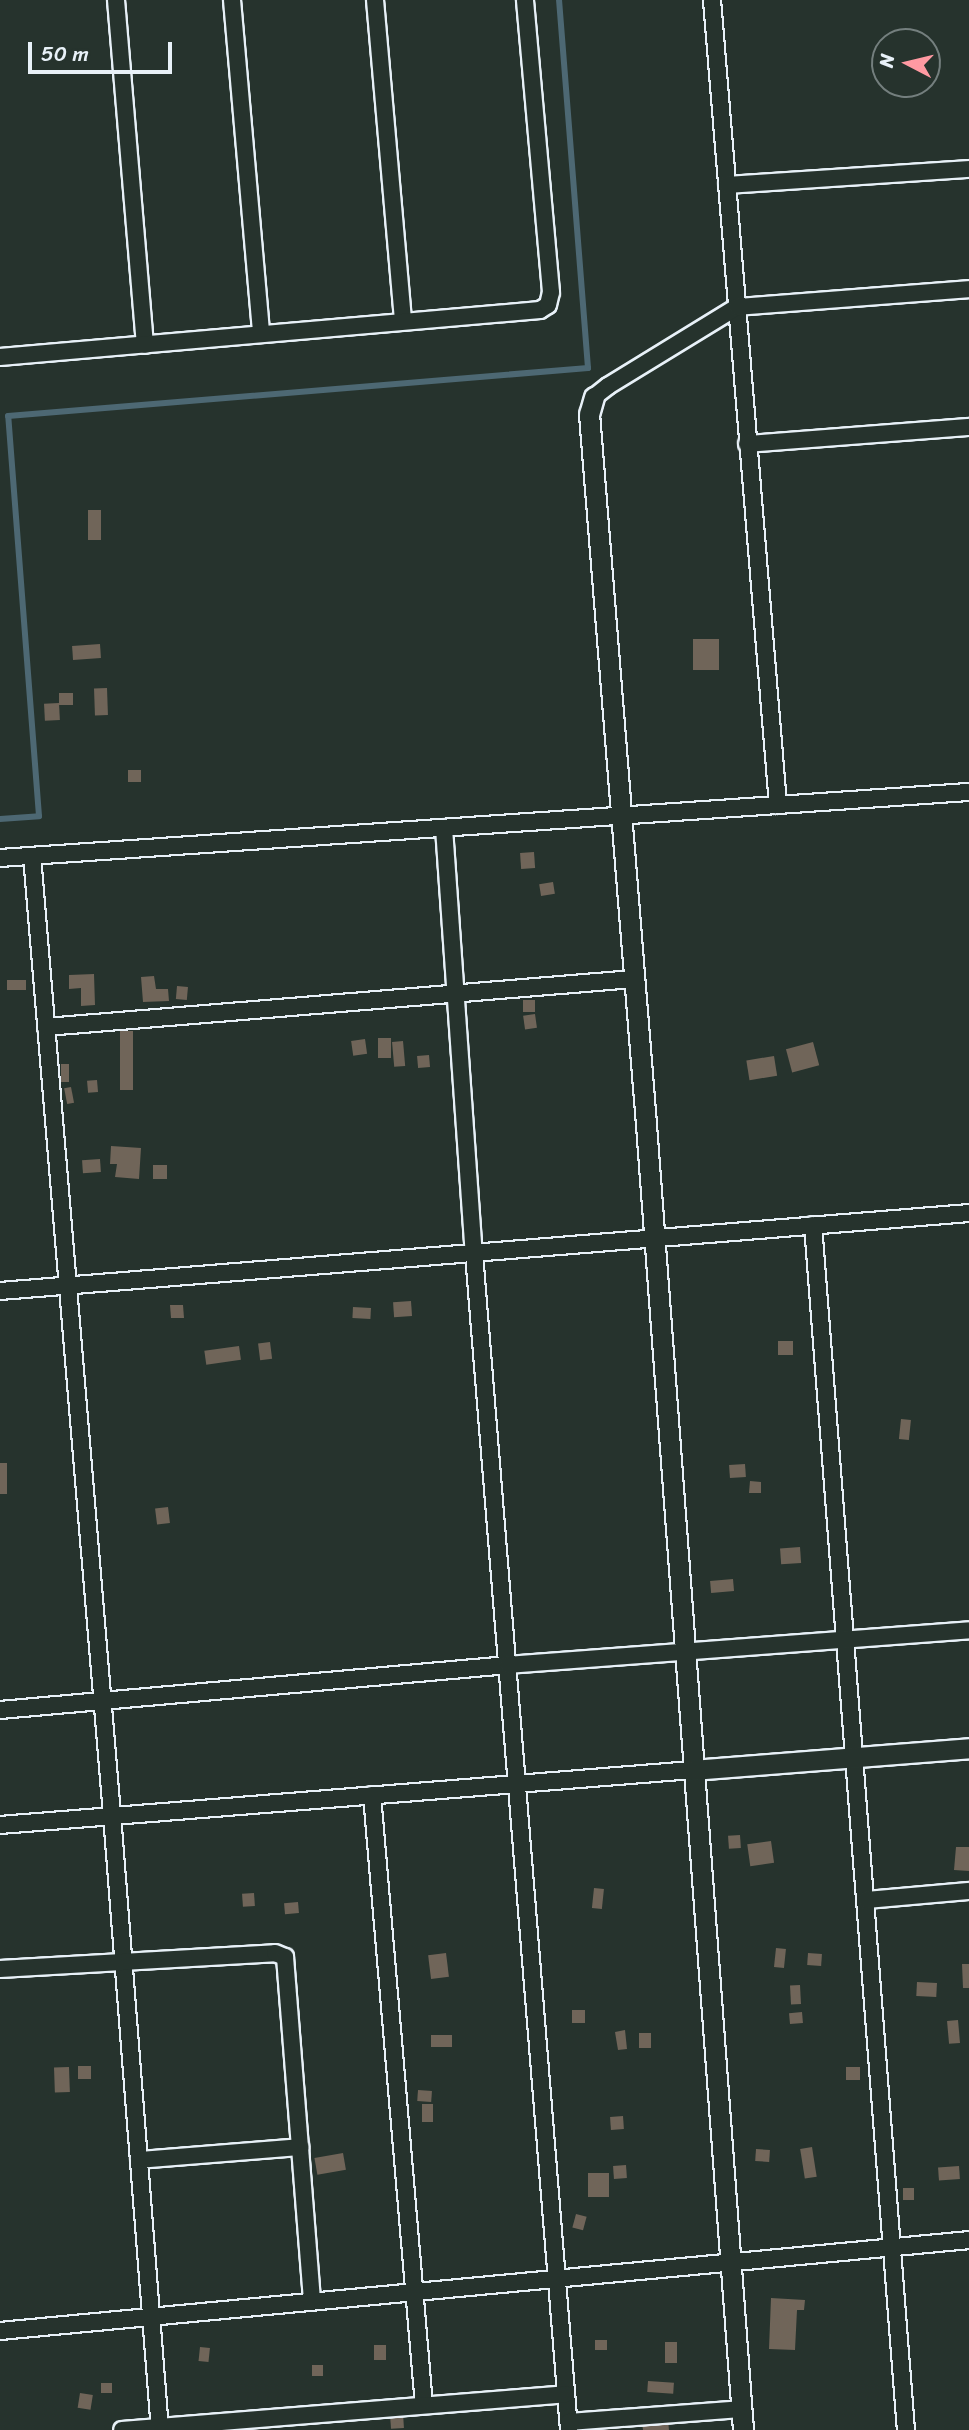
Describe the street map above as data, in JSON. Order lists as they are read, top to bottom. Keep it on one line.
{"scale_bar":"50 m","north":"left"}
